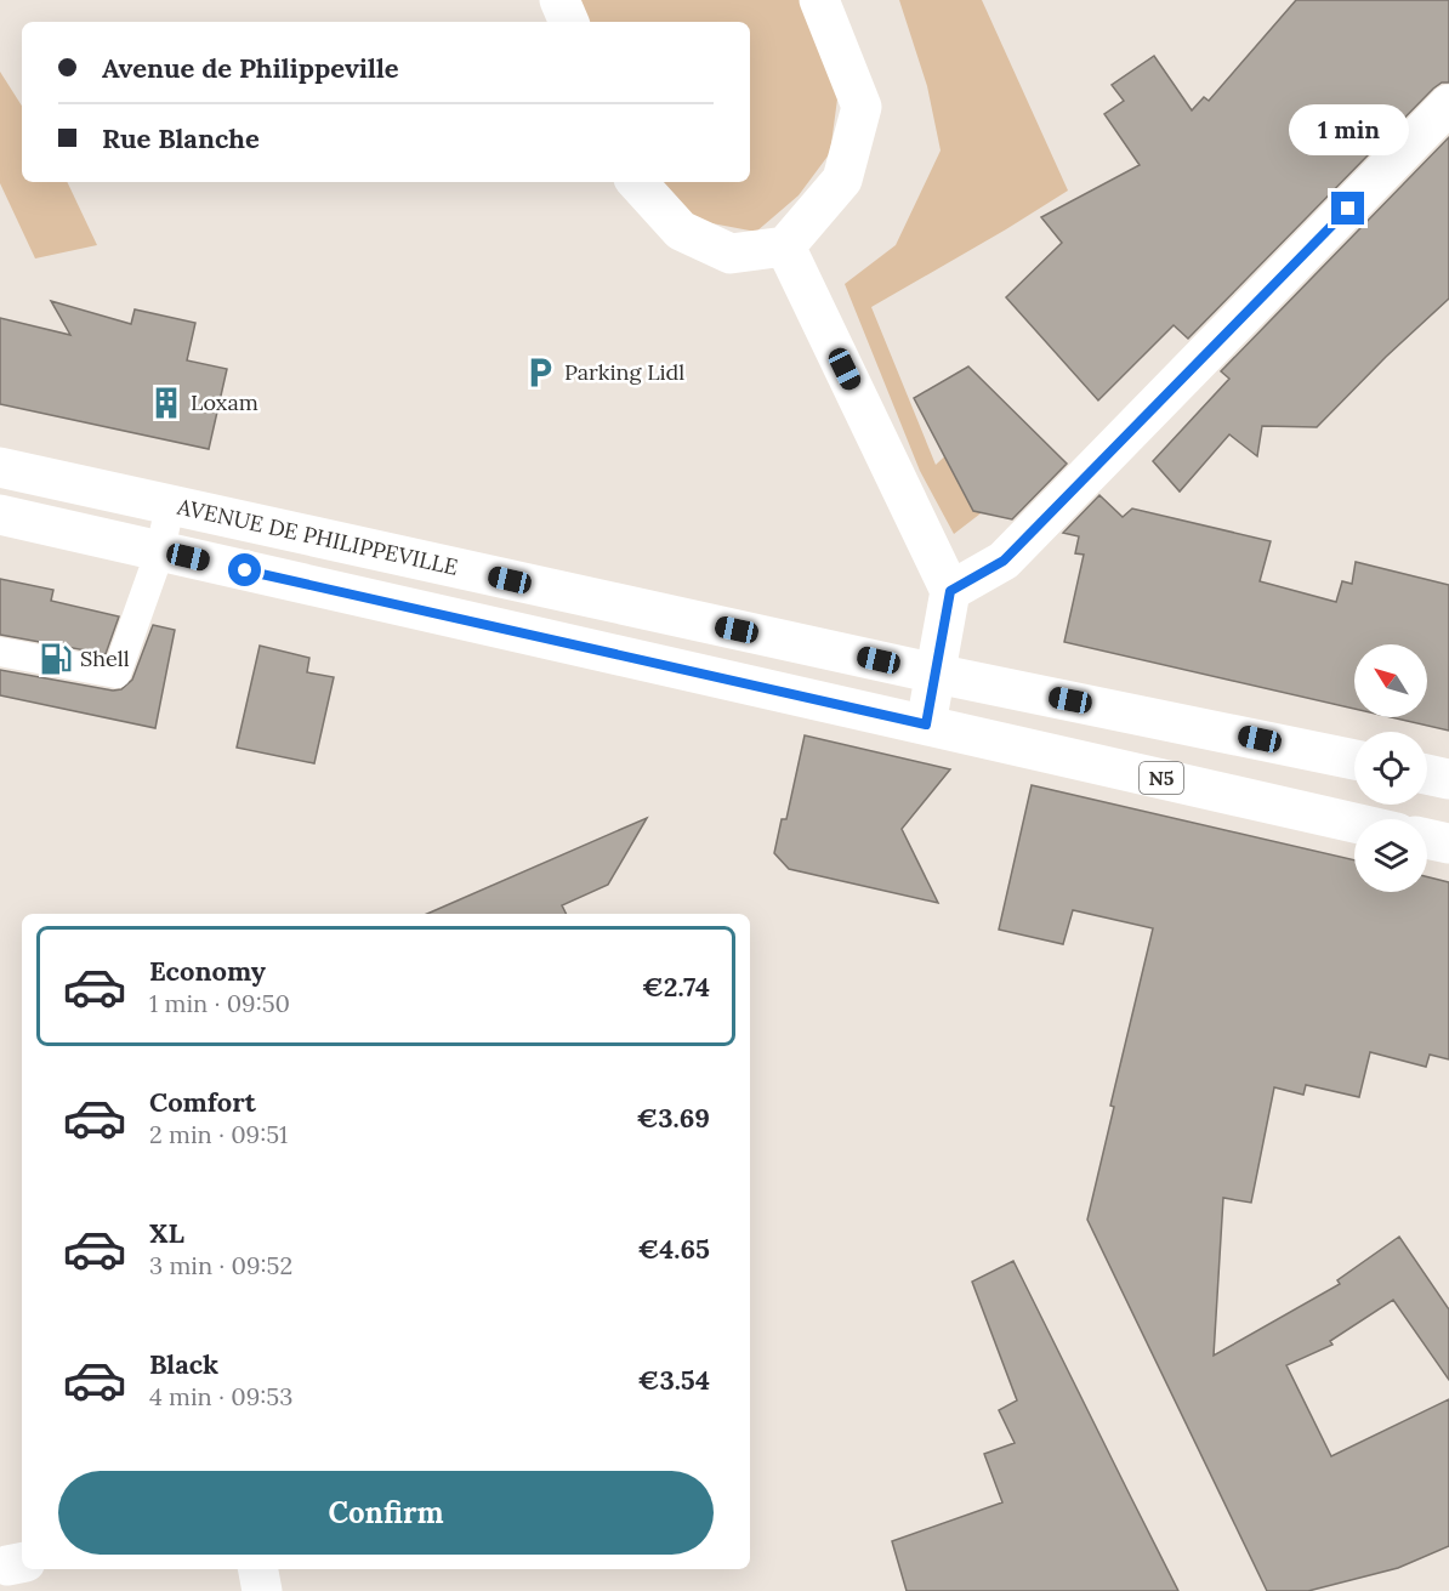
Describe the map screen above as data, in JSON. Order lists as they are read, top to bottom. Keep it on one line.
{"streets":{"main road":["AVENUE DE PHILIPPEVILLE","N5"]},"crossings":[["AVENUE DE PHILIPPEVILLE","N5"]],"places":{"parking":["Parking Lidl"],"building":["Loxam"],"fuel station":["Shell"]},"north":"top left","page":{"banner":["Avenue de Philippeville","Rue Blanche"],"bubble":"1 min","list":[{"name":"Economy","note":"1 min · 09:50","value":"€2.74"},{"name":"Comfort","note":"2 min · 09:51","value":"€3.69"},{"name":"XL","note":"3 min · 09:52","value":"€4.65"},{"name":"Black","note":"4 min · 09:53","value":"€3.54"}],"buttons":"Confirm"}}
